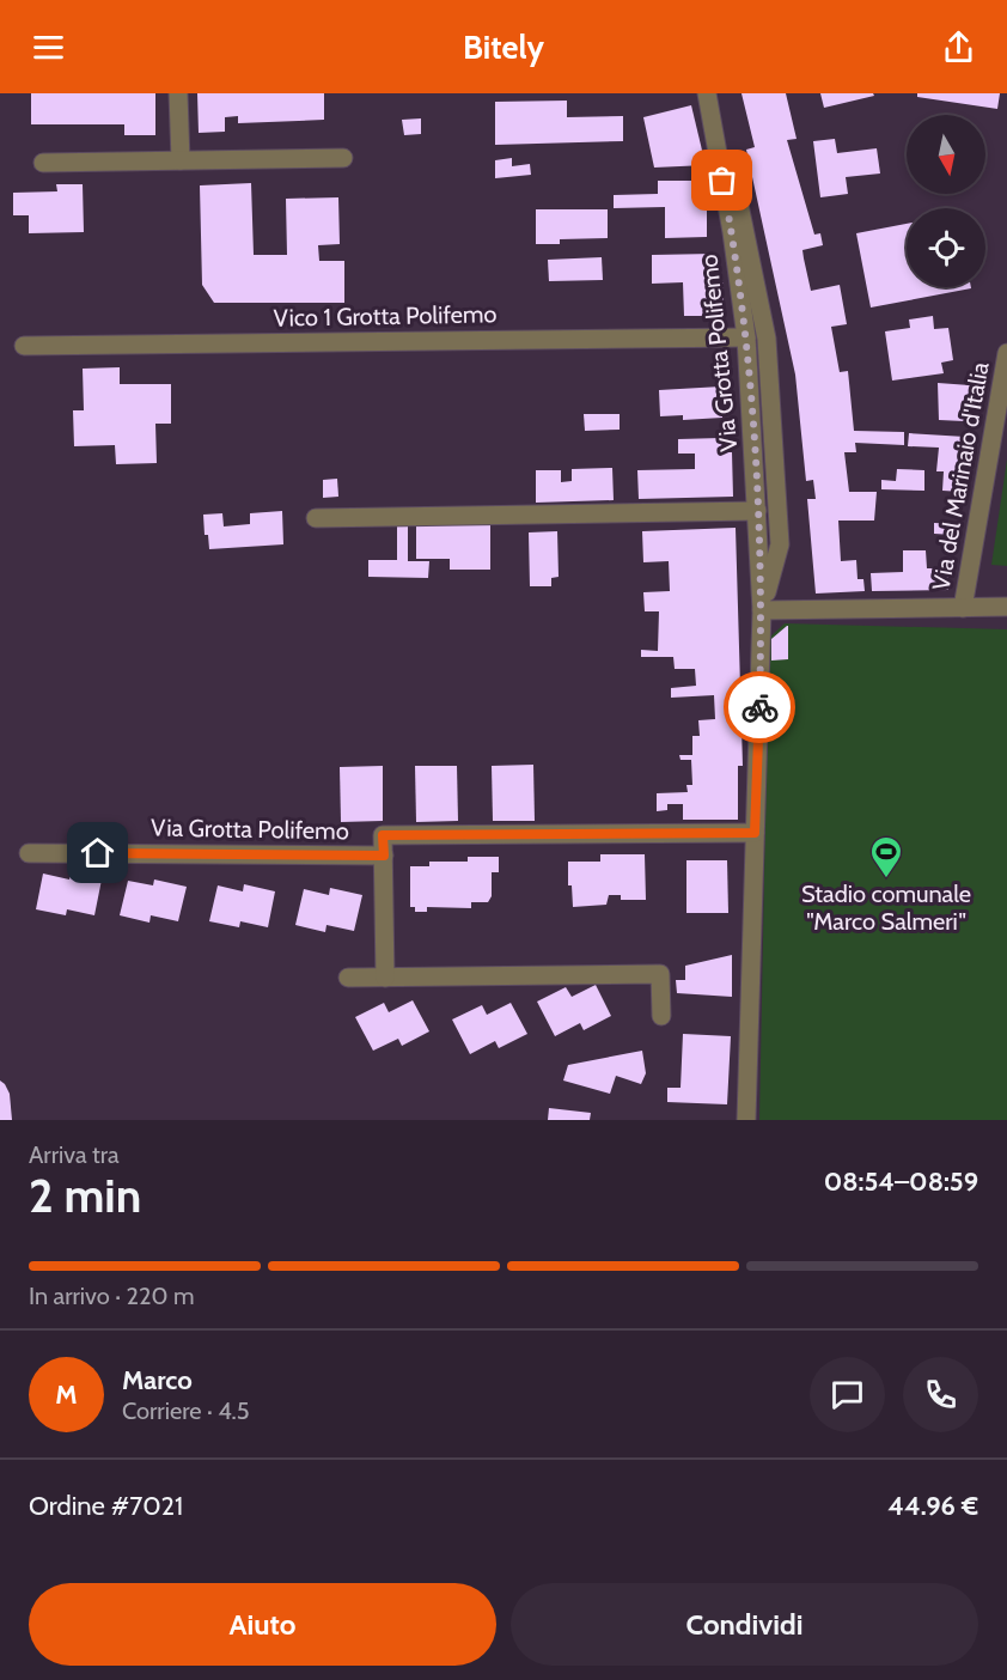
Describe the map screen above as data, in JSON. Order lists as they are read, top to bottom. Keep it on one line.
{"streets":{"street":["Vico 1 Grotta Polifemo","Via Grotta Polifemo","Via del Marinaio d'Italia"]},"crossings":[["Vico 1 Grotta Polifemo","Via Grotta Polifemo"]],"places":{"sports":["Stadio comunale \"Marco Salmeri\""]},"north":"bottom","page":{"header":"Bitely","heading":["2 min","Arriva tra","08:54–08:59"],"panel":["Marco","Corriere · 4.5","Ordine #7021","44.96 €"],"bar":"In arrivo · 220 m","round":"M","buttons":["Aiuto","Condividi"]}}
